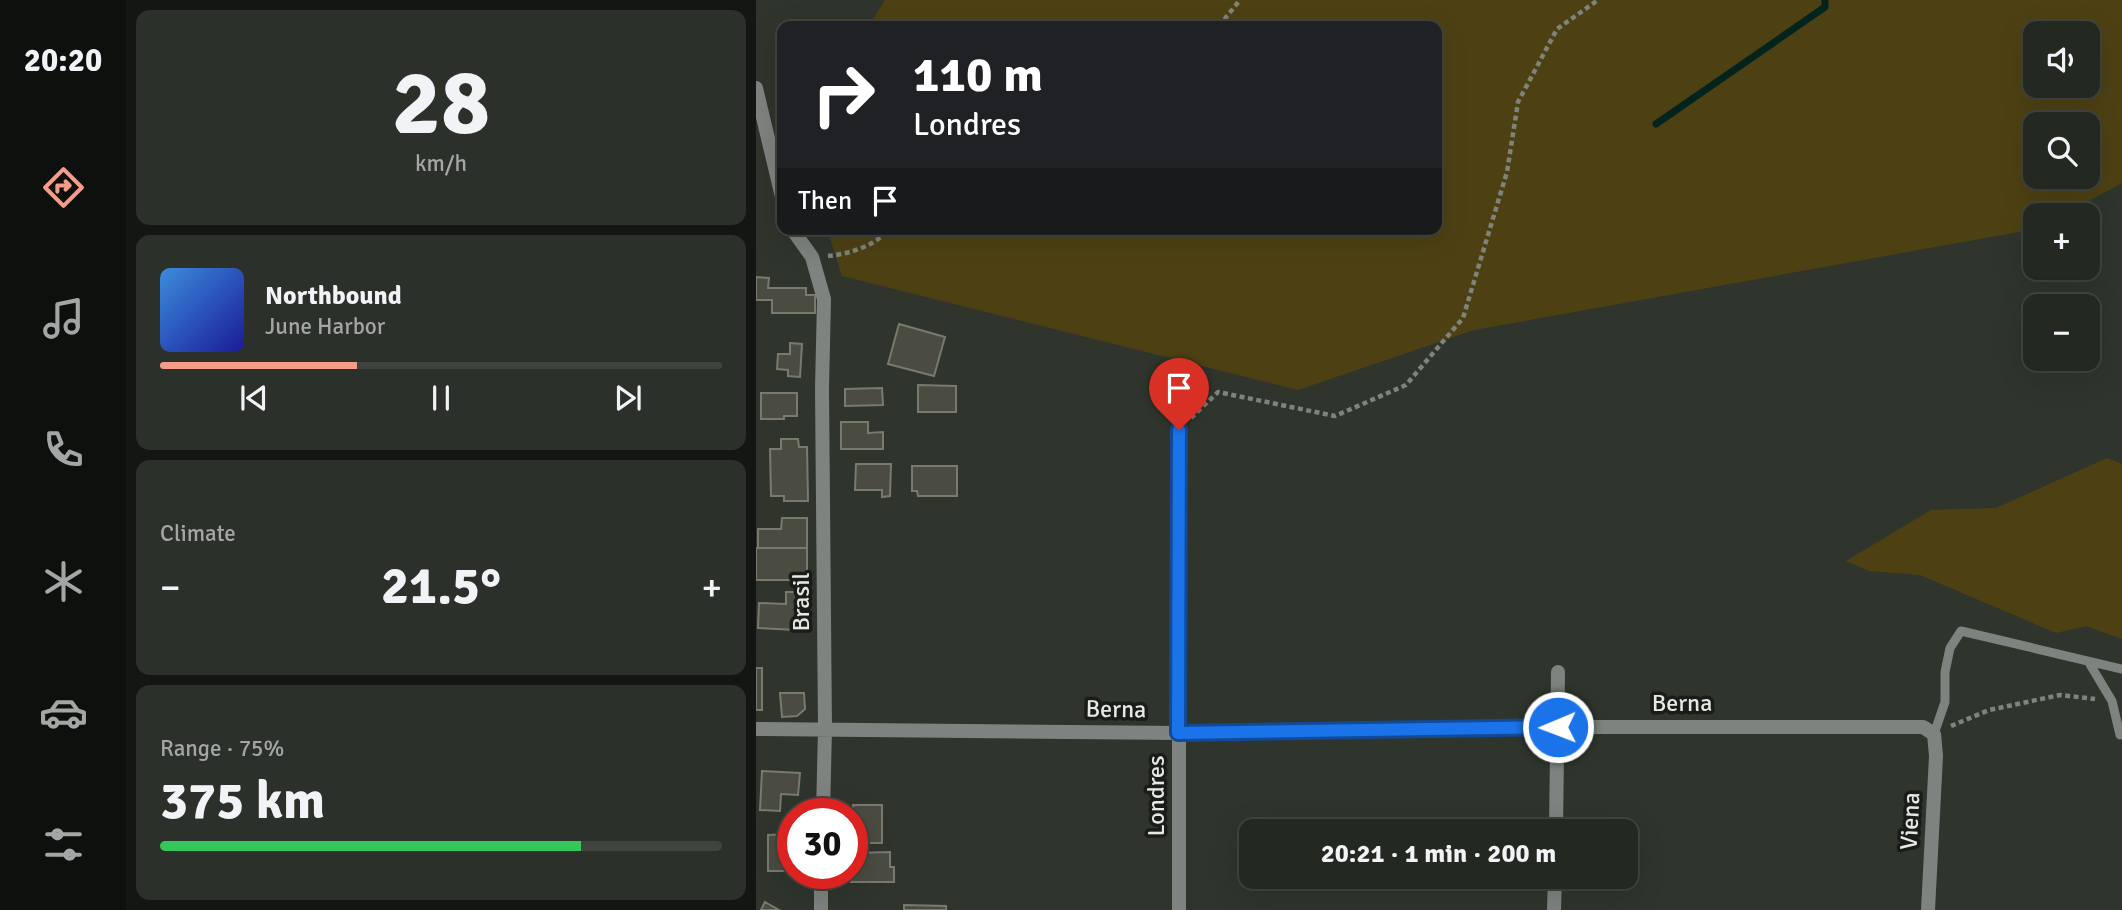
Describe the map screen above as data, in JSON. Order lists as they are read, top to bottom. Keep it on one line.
{"streets":{"street":["Brasil","Berna","Londres","Viena"]},"crossings":[["Brasil","Berna"],["Berna","Londres"],["Berna","Viena"]],"page":{"tabs":"20:20","tile":[["28","km/h"],"Climate",["Range · 75%","375 km"]],"map_buttons":["+","−"],"turn":["110 m","Londres"],"then":"Then","song":["Northbound","June Harbor"],"heat":["−","21.5°","+"],"limit":"30","trip":"20:21 · 1 min · 200 m"}}
